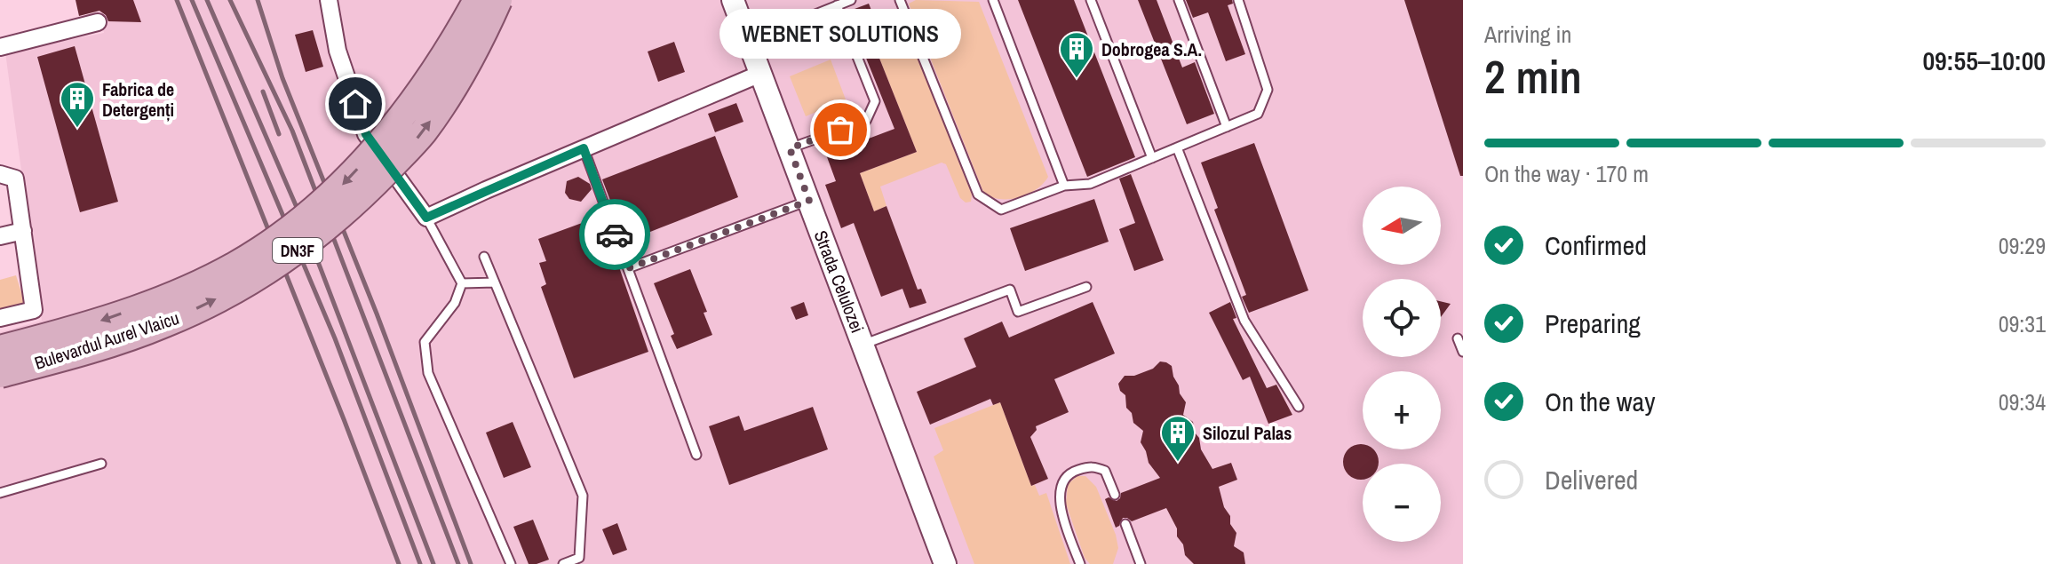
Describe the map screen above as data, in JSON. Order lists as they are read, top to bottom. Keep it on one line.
{"streets":{"main road":["DN3F","Bulevardul Aurel Vlaicu"],"street":["Strada Celulozei"]},"places":{"building":["Dobrogea S.A.","Fabrica de Detergenți","Silozul Palas"],"other":["WEBNET SOLUTIONS"]},"north":"left","page":{"heading":["2 min","Arriving in","09:55–10:00"],"bubble":"WEBNET SOLUTIONS","bar":"On the way · 170 m","map_buttons":["+","−"],"list":[["Confirmed","09:29"],["Preparing","09:31"],["On the way","09:34"],"Delivered"]}}
